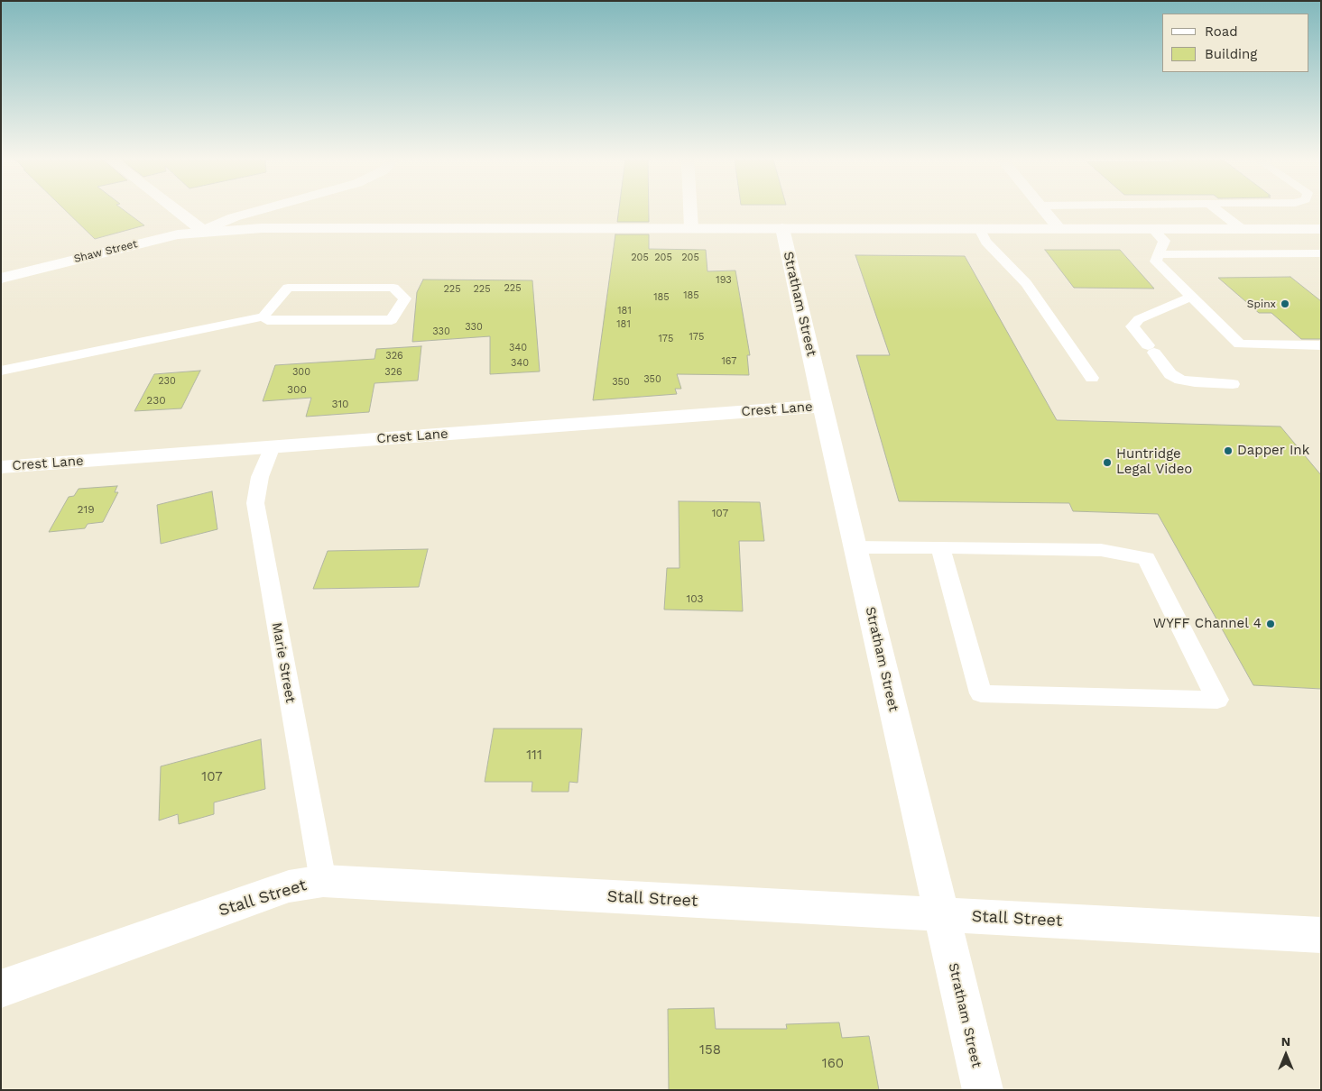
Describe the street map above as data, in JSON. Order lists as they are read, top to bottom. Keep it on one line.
{"streets":{"street":["Shaw Street","Stratham Street","Crest Lane","Stall Street"],"lane":["Marie Street"]},"crossings":[["Shaw Street","Stratham Street"],["Stratham Street","Crest Lane"],["Stratham Street","Stall Street"],["Crest Lane","Marie Street"],["Marie Street","Stall Street"]],"places":["Spinx","Dapper Ink","Huntridge Legal Video","WYFF Channel 4"],"house_numbers":["205","205","205","193","225","225","225","185","185","181","181","330","330","175","175","340","326","167","340","300","326","350","230","350","300","230","310","219","107","103","111","107","158","160"],"legend":["Road","Building"],"north":"top"}
